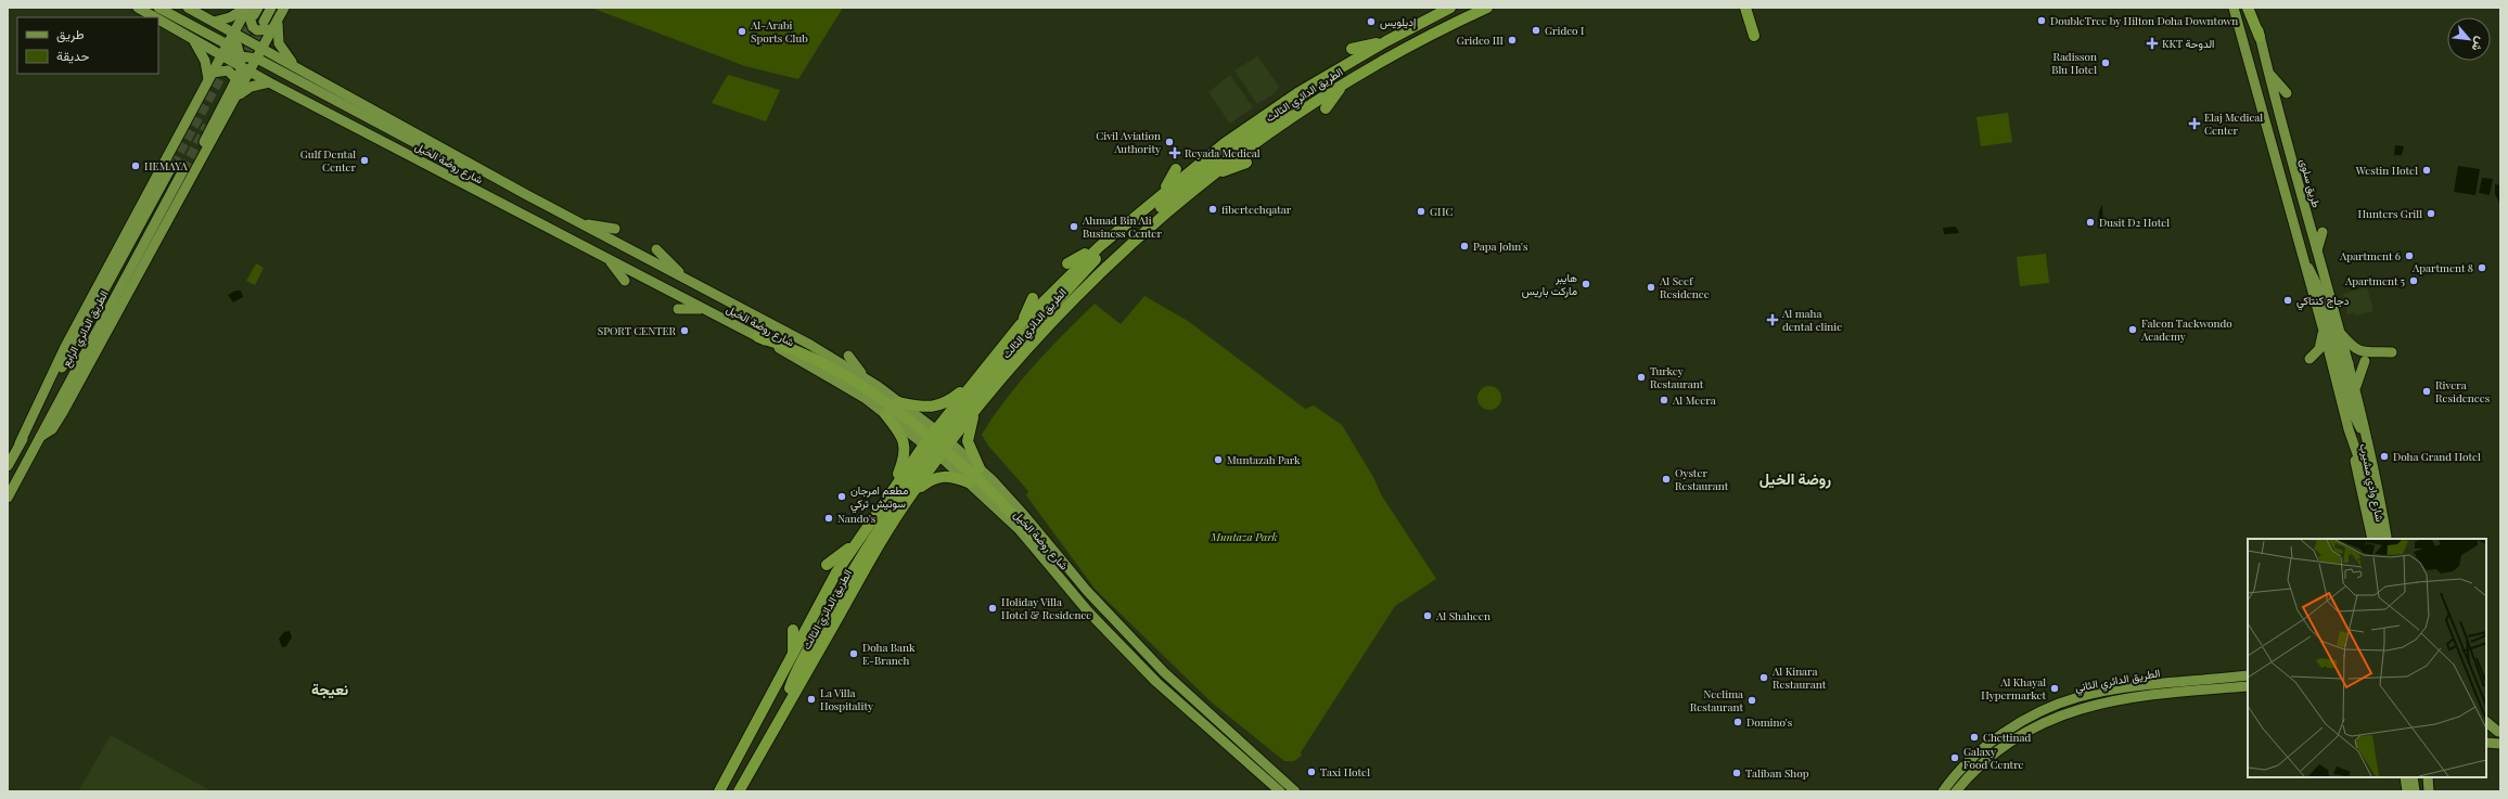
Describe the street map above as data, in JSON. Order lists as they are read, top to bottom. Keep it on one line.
{"streets":{"highway":["الطريق الدائري الثالث"],"main road":["شارع روضة الخيل","طريق سلوى","الطريق الدائري الرابع","شارع وادي مشيرب","الطريق الدائري الثاني"]},"crossings":[["الطريق الدائري الثالث","شارع روضة الخيل"],["طريق سلوى","شارع وادي مشيرب"]],"districts":["روضة الخيل","نعيجة"],"parks":["Muntaza Park"],"places":{"other":["DoubleTree by Hilton Doha Downtown","إديلويس","Gridco I","Al-Arabi Sports Club","Gridco III","Radisson Blu Hotel","Civil Aviation Authority","Gulf Dental Center","HEMAYA","Westin Hotel","fibertechqatar","GHC","Hunters Grill","Dusit D2 Hotel","Ahmad Bin Ali Business Center","Papa John's","Apartment 6","Apartment 8","Apartment 5","هايبر ماركت باريس","Al Seef Residence","دجاج كنتاكي","Falcon Taekwondo Academy","SPORT CENTER","Turkey Restaurant","Rivera Residences","Al Meera","Doha Grand Hotel","Muntazah Park","Oyster Restaurant","مطعم امرجان سوتيش تركي","Nando's","Holiday Villa Hotel & Residence","Al Shaheen","Doha Bank E-Branch","Al Kinara Restaurant","Al Khayal Hypermarket","La Villa Hospitality","Neelima Restaurant","Domino's","Chettinad","Galaxy Food Centre","Taxi Hotel","Taliban Shop"],"health":["KKT الدوحة","Elaj Medical Center","Reyada Medical","Al maha dental clinic"]},"legend":["طريق","حديقة"],"north":"bottom right"}
